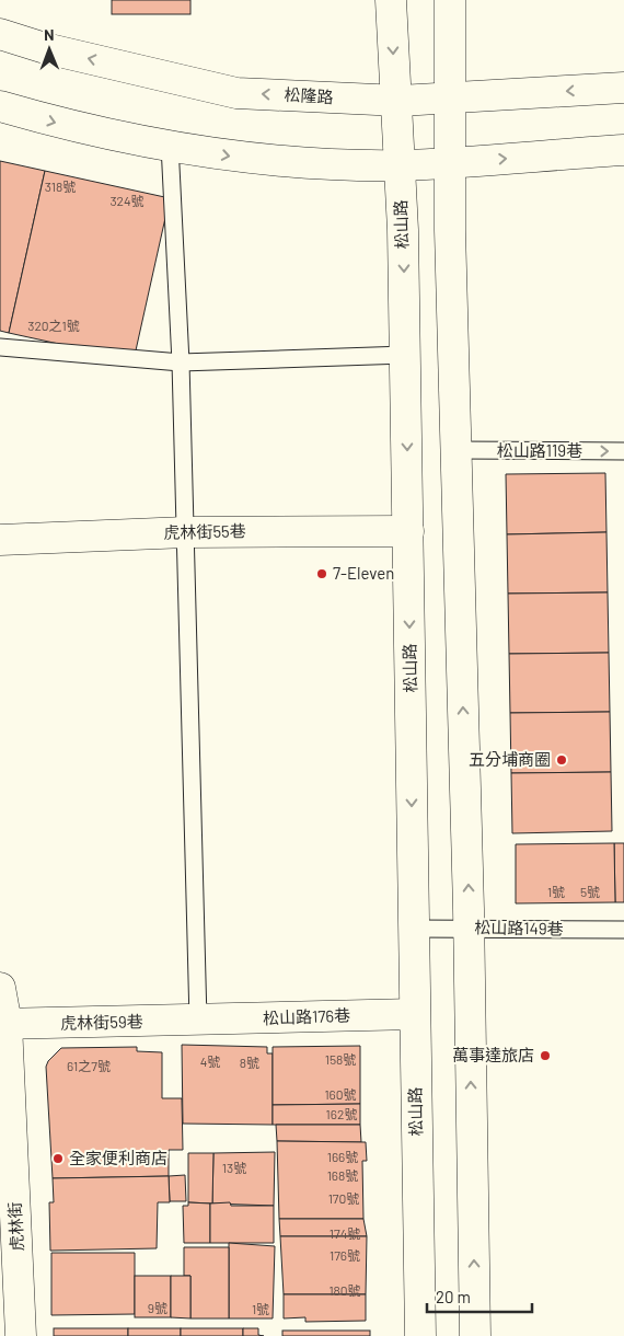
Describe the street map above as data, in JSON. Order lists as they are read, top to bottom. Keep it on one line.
{"streets":{"main road":["松隆路","松山路","虎林街55巷","松山路176巷","虎林街59巷","虎林街"],"lane":["松山路119巷","松山路149巷"]},"crossings":[["松隆路","松山路"],["松山路","虎林街55巷"],["松山路","松山路149巷"],["松山路","松山路176巷"],["松山路176巷","虎林街59巷"],["虎林街59巷","虎林街"]],"one_way":["松山路119巷"],"places":["7-Eleven","五分埔商圈","萬事達旅店","全家便利商店"],"house_numbers":["318號","324號","320之1號","1號","5號","158號","4號","8號","61之7號","160號","162號","166號","13號","168號","170號","174號","176號","180號","9號","1號"],"scale_bar":"20 m","north":"top"}
